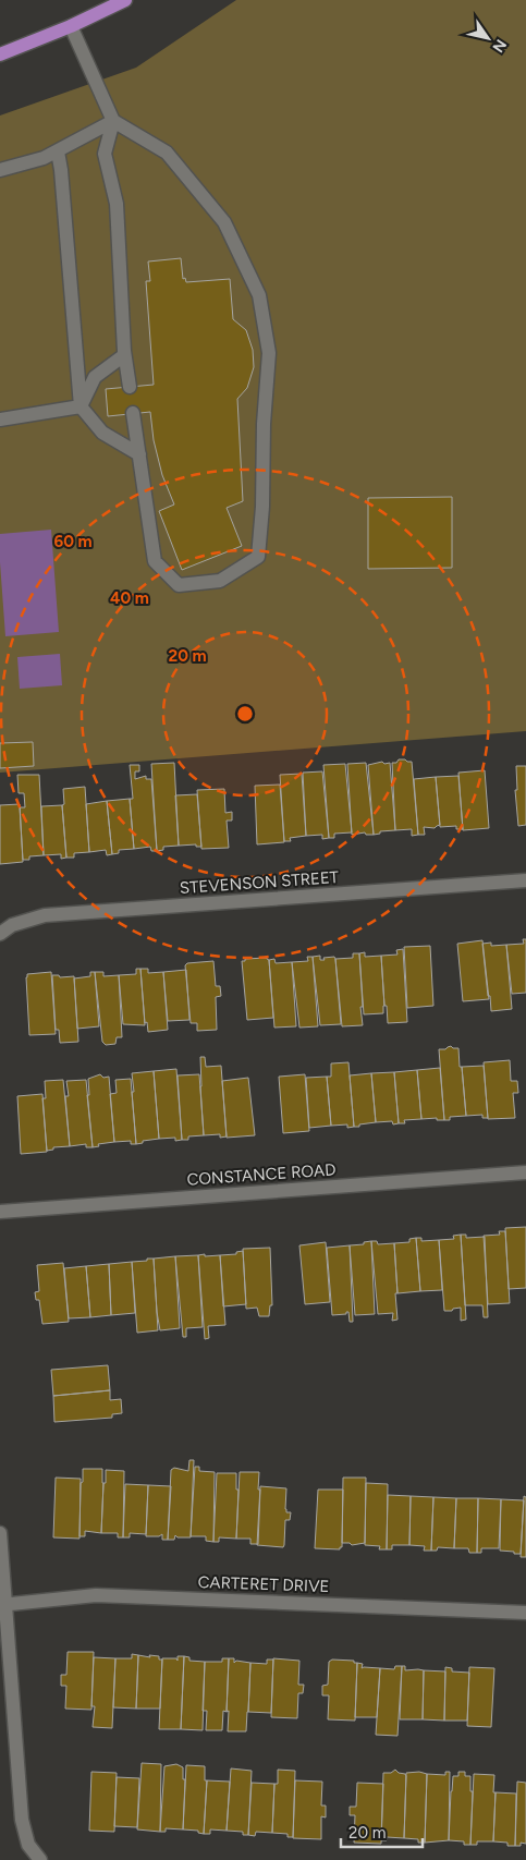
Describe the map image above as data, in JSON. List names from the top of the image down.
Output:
{
  "streets": {
    "street": ["STEVENSON STREET", "CONSTANCE ROAD", "CARTERET DRIVE"]
  },
  "scale_bar": "20 m",
  "north": "bottom right",
  "rings": ["60 m", "40 m", "20 m"]
}
